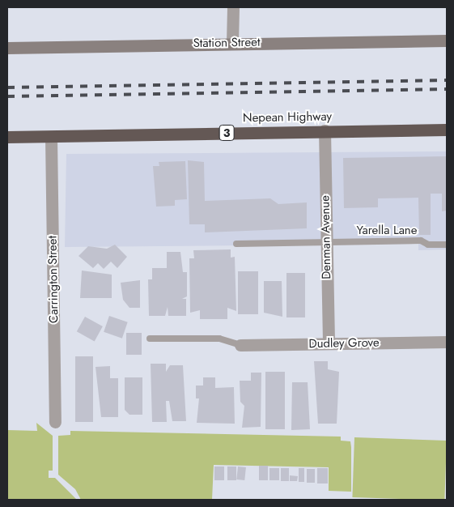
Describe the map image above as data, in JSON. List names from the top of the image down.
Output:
{
  "streets": {
    "highway": ["Nepean Highway", "3"],
    "street": [
      "Station Street",
      "Denman Avenue",
      "Carrington Street",
      "Dudley Grove"
    ],
    "lane": ["Yarella Lane"]
  },
  "crossings": [
    ["Nepean Highway", "Denman Avenue"],
    ["Nepean Highway", "Carrington Street"],
    ["Yarella Lane", "Denman Avenue"],
    ["Denman Avenue", "Dudley Grove"]
  ]
}
